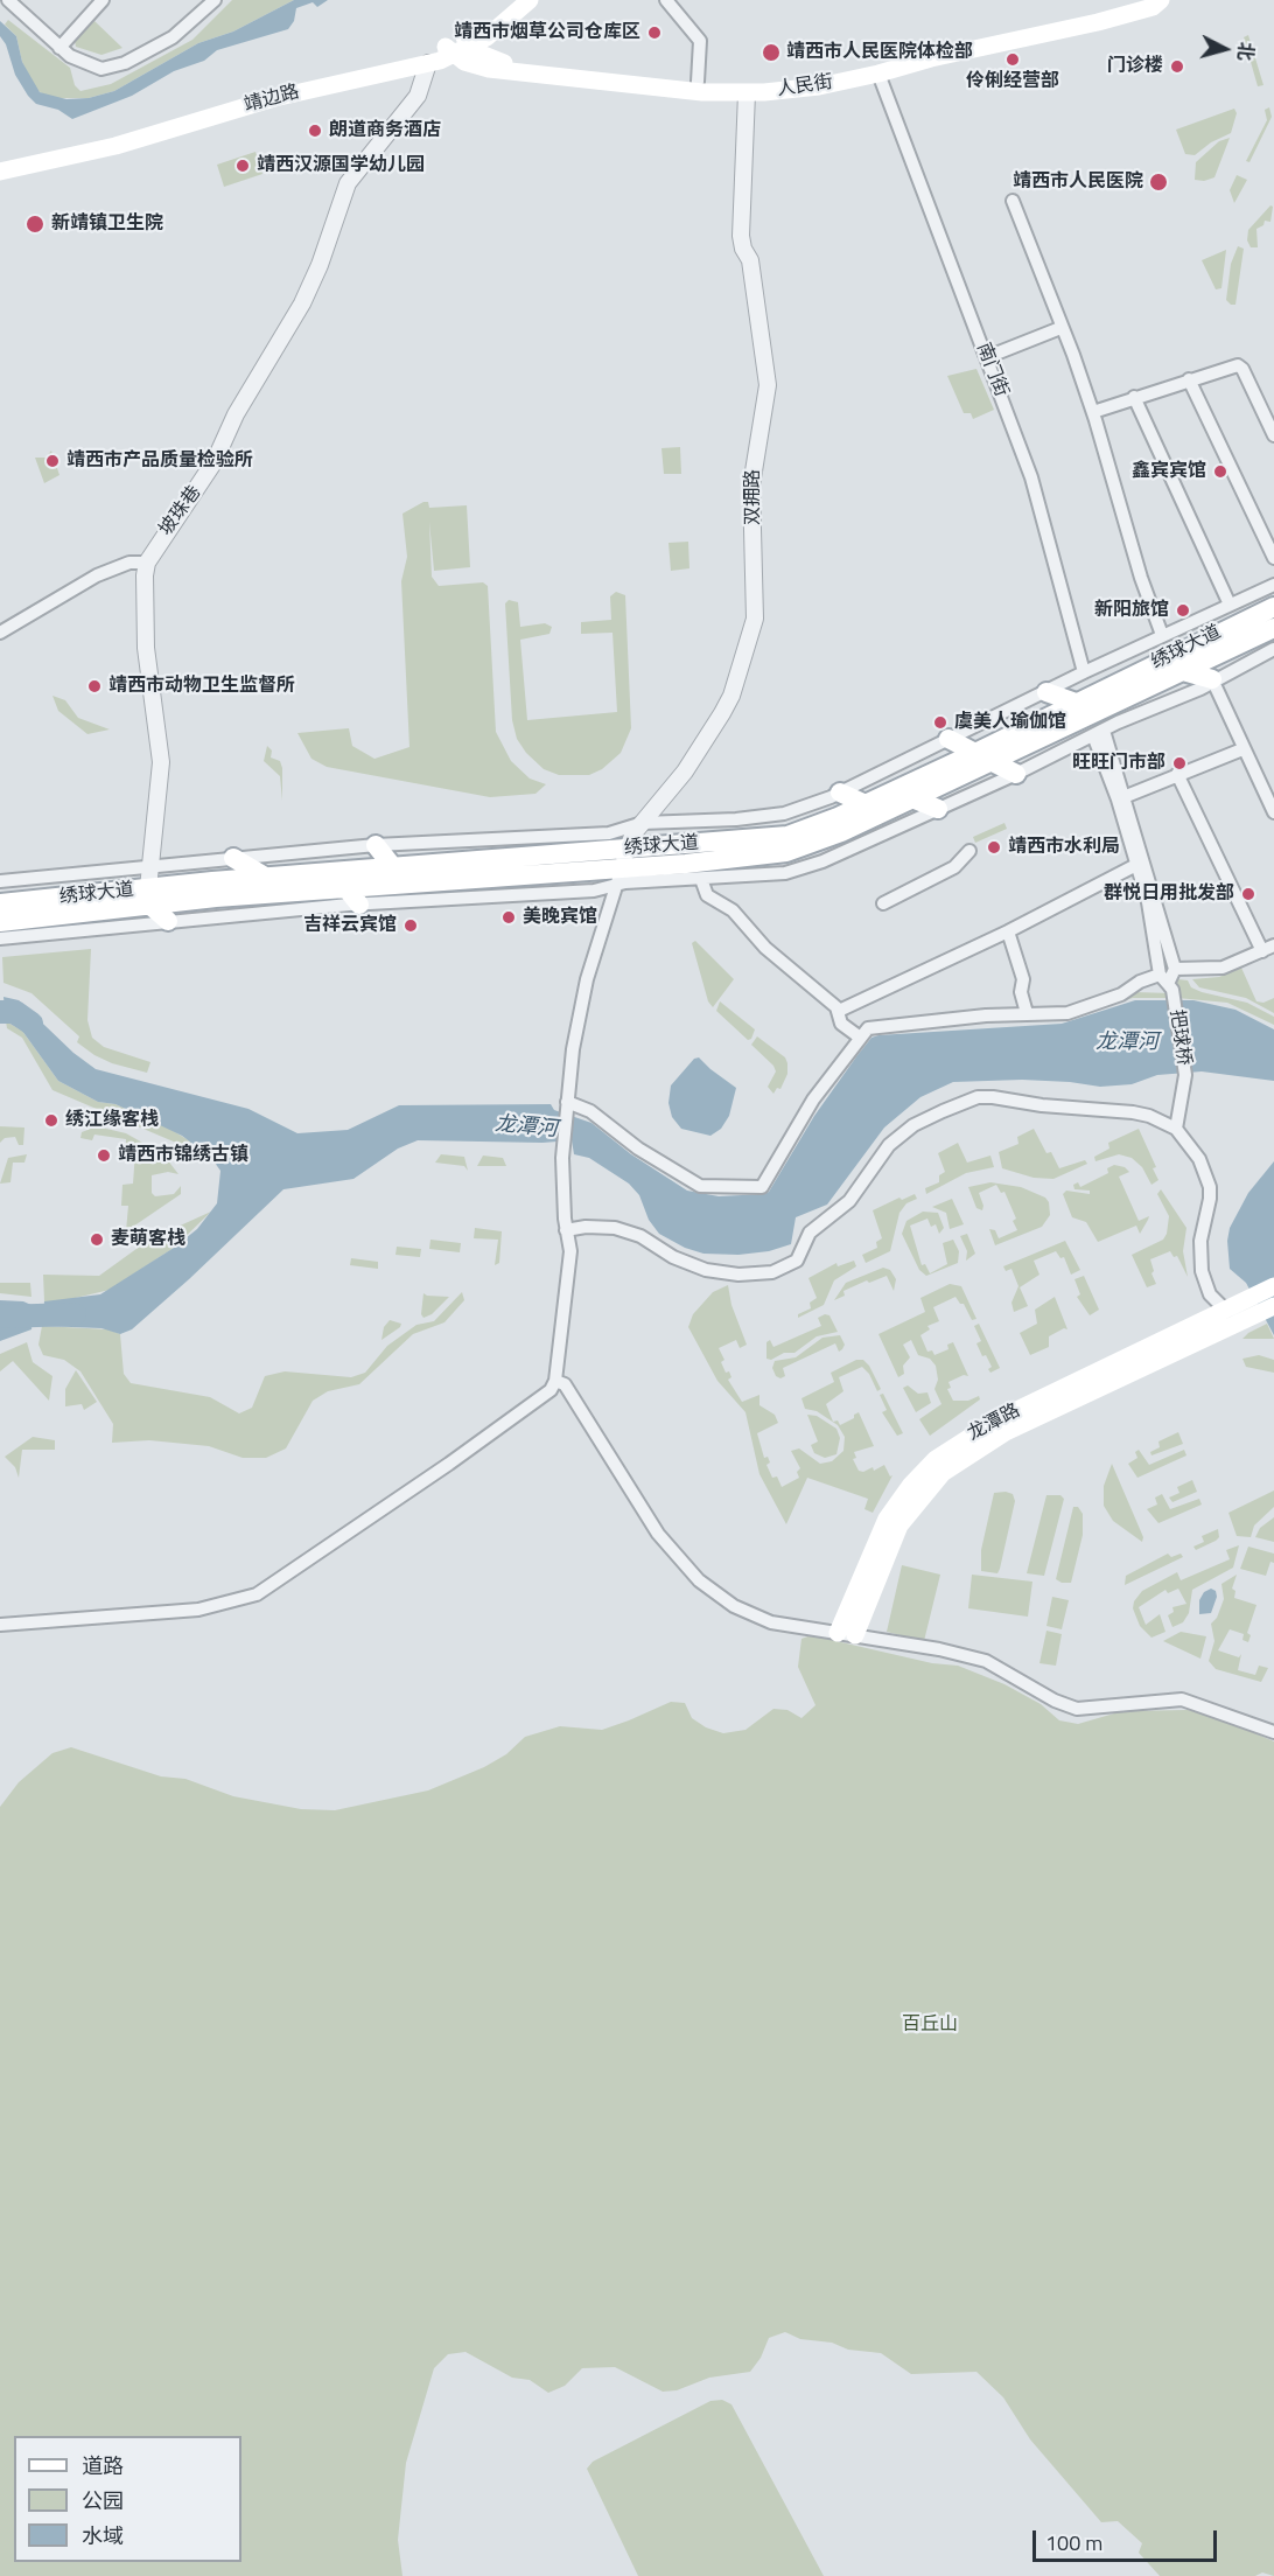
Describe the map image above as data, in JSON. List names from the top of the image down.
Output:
{
  "streets": {
    "main road": [
      "人民街",
      "靖边路",
      "绣球大道",
      "龙潭路"
    ],
    "street": [
      "南门街",
      "双拥路",
      "坡珠巷",
      "把球桥"
    ]
  },
  "crossings": [
    ["人民街", "靖边路"],
    ["人民街", "南门街"],
    ["人民街", "双拥路"],
    ["靖边路", "坡珠巷"],
    ["双拥路", "绣球大道"]
  ],
  "water": ["龙潭河"],
  "parks": ["百丘山"],
  "places": [
    "靖西市烟草公司仓库区",
    "靖西市人民医院体检部",
    "伶俐经营部",
    "门诊楼",
    "朗道商务酒店",
    "靖西汉源国学幼儿园",
    "靖西市人民医院",
    "新靖镇卫生院",
    "靖西市产品质量检验所",
    "鑫宾宾馆",
    "新阳旅馆",
    "靖西市动物卫生监督所",
    "虞美人瑜伽馆",
    "旺旺门市部",
    "靖西市水利局",
    "群悦日用批发部",
    "美晚宾馆",
    "吉祥云宾馆",
    "绣江缘客栈",
    "靖西市锦绣古镇",
    "麦萌客栈"
  ],
  "legend": ["道路", "公园", "水域"],
  "scale_bar": "100 m",
  "north": "right"
}
